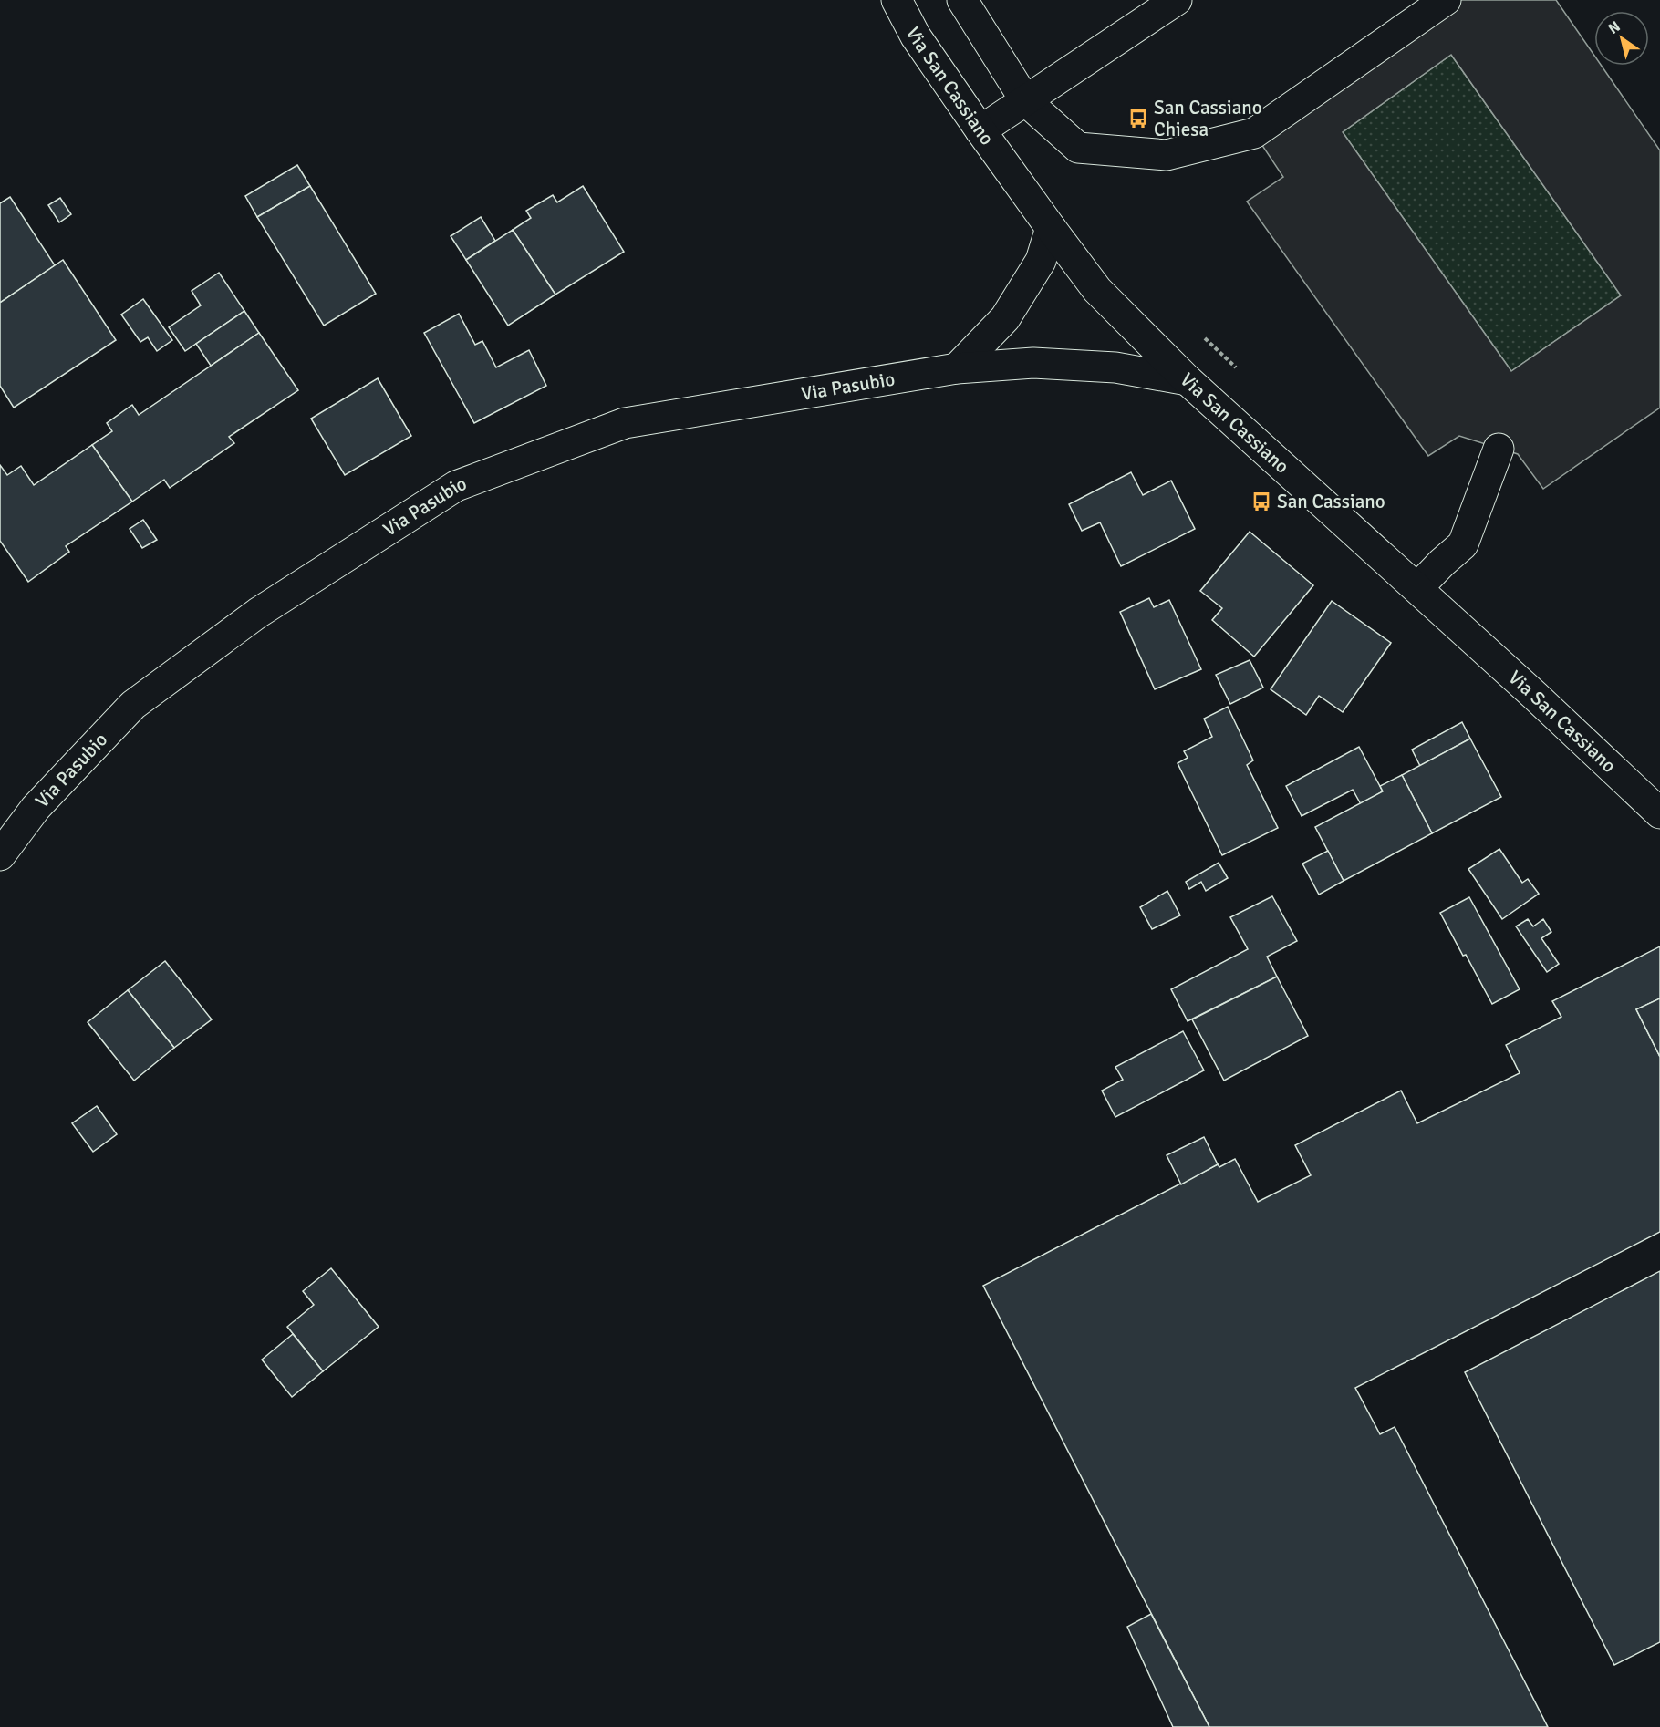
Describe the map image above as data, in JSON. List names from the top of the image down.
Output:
{
  "streets": {
    "street": ["Via San Cassiano", "Via Pasubio"]
  },
  "crossings": [
    ["Via San Cassiano", "Via Pasubio"]
  ],
  "places": {
    "bus stop": ["San Cassiano Chiesa", "San Cassiano"]
  },
  "north": "top left"
}
